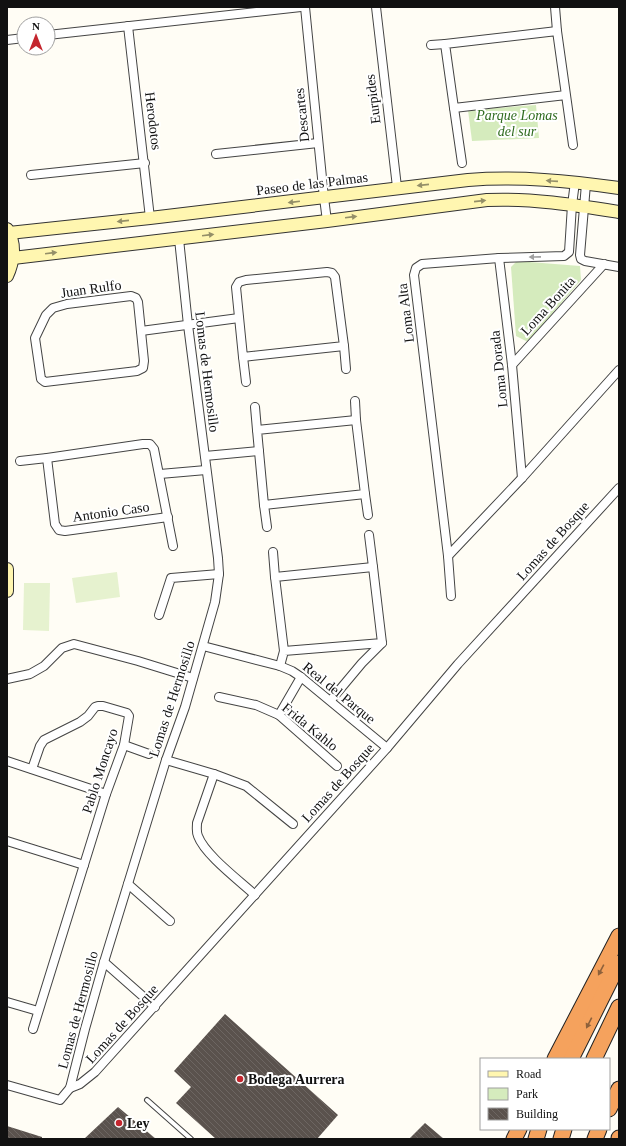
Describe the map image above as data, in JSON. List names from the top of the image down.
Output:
{
  "streets": {
    "street": [
      "Eurpides",
      "Descartes",
      "Herodotos",
      "Paseo de las Palmas",
      "Juan Rulfo",
      "Loma Bonita",
      "Loma Alta",
      "Loma Dorada",
      "Lomas de Hermosillo",
      "Antonio Caso",
      "Lomas de Bosque",
      "Real del Parque",
      "Frida Kahlo",
      "Pablo Moncayo"
    ]
  },
  "crossings": [
    ["Eurpides", "Paseo de las Palmas"],
    ["Descartes", "Paseo de las Palmas"],
    ["Herodotos", "Paseo de las Palmas"],
    ["Paseo de las Palmas", "Loma Alta"],
    ["Loma Bonita", "Loma Alta"],
    ["Loma Bonita", "Loma Dorada"],
    ["Loma Alta", "Loma Dorada"],
    ["Lomas de Hermosillo", "Lomas de Bosque"],
    ["Lomas de Hermosillo", "Real del Parque"],
    ["Lomas de Bosque", "Real del Parque"]
  ],
  "parks": ["Parque Lomas del sur"],
  "places": ["Bodega Aurrera", "Ley"],
  "legend": ["Road", "Park", "Building"],
  "north": "top"
}
